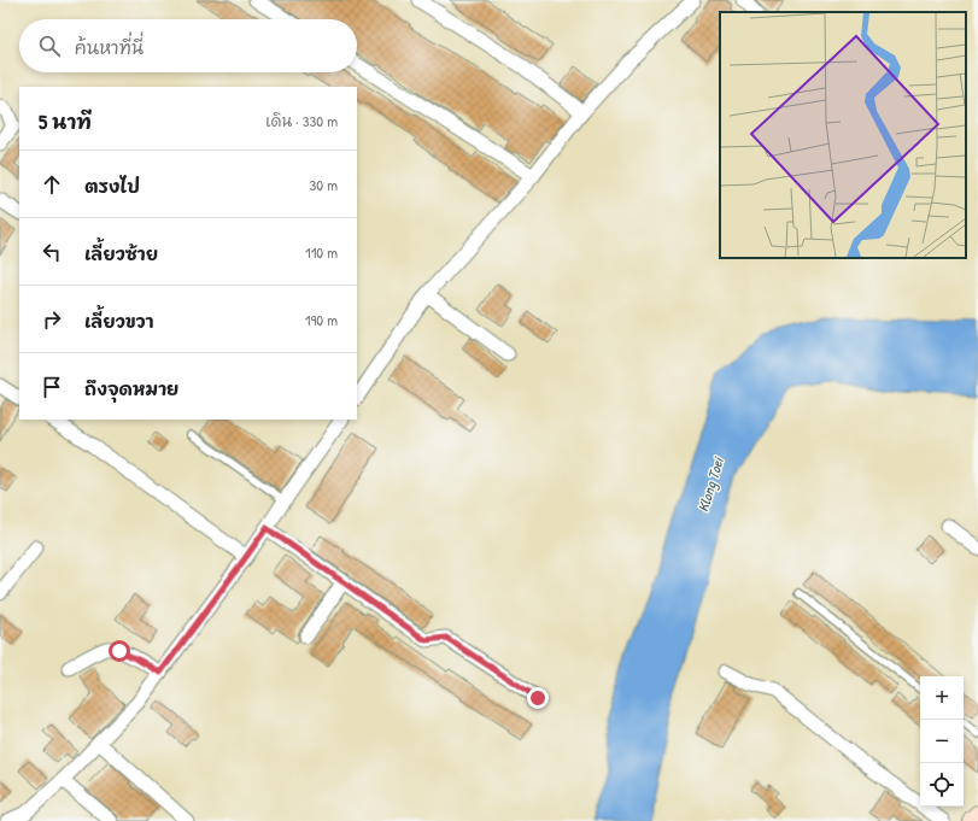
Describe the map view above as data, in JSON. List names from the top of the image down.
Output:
{
  "water": ["Klong Toei"],
  "page": {
    "search": "ค้นหาที่นี่",
    "heading": ["5 นาที", "เดิน · 330 m"],
    "list": [
      ["ตรงไป", "30 m"],
      ["เลี้ยวซ้าย", "110 m"],
      ["เลี้ยวขวา", "190 m"],
      "ถึงจุดหมาย"
    ],
    "map_buttons": ["+", "−"]
  }
}
